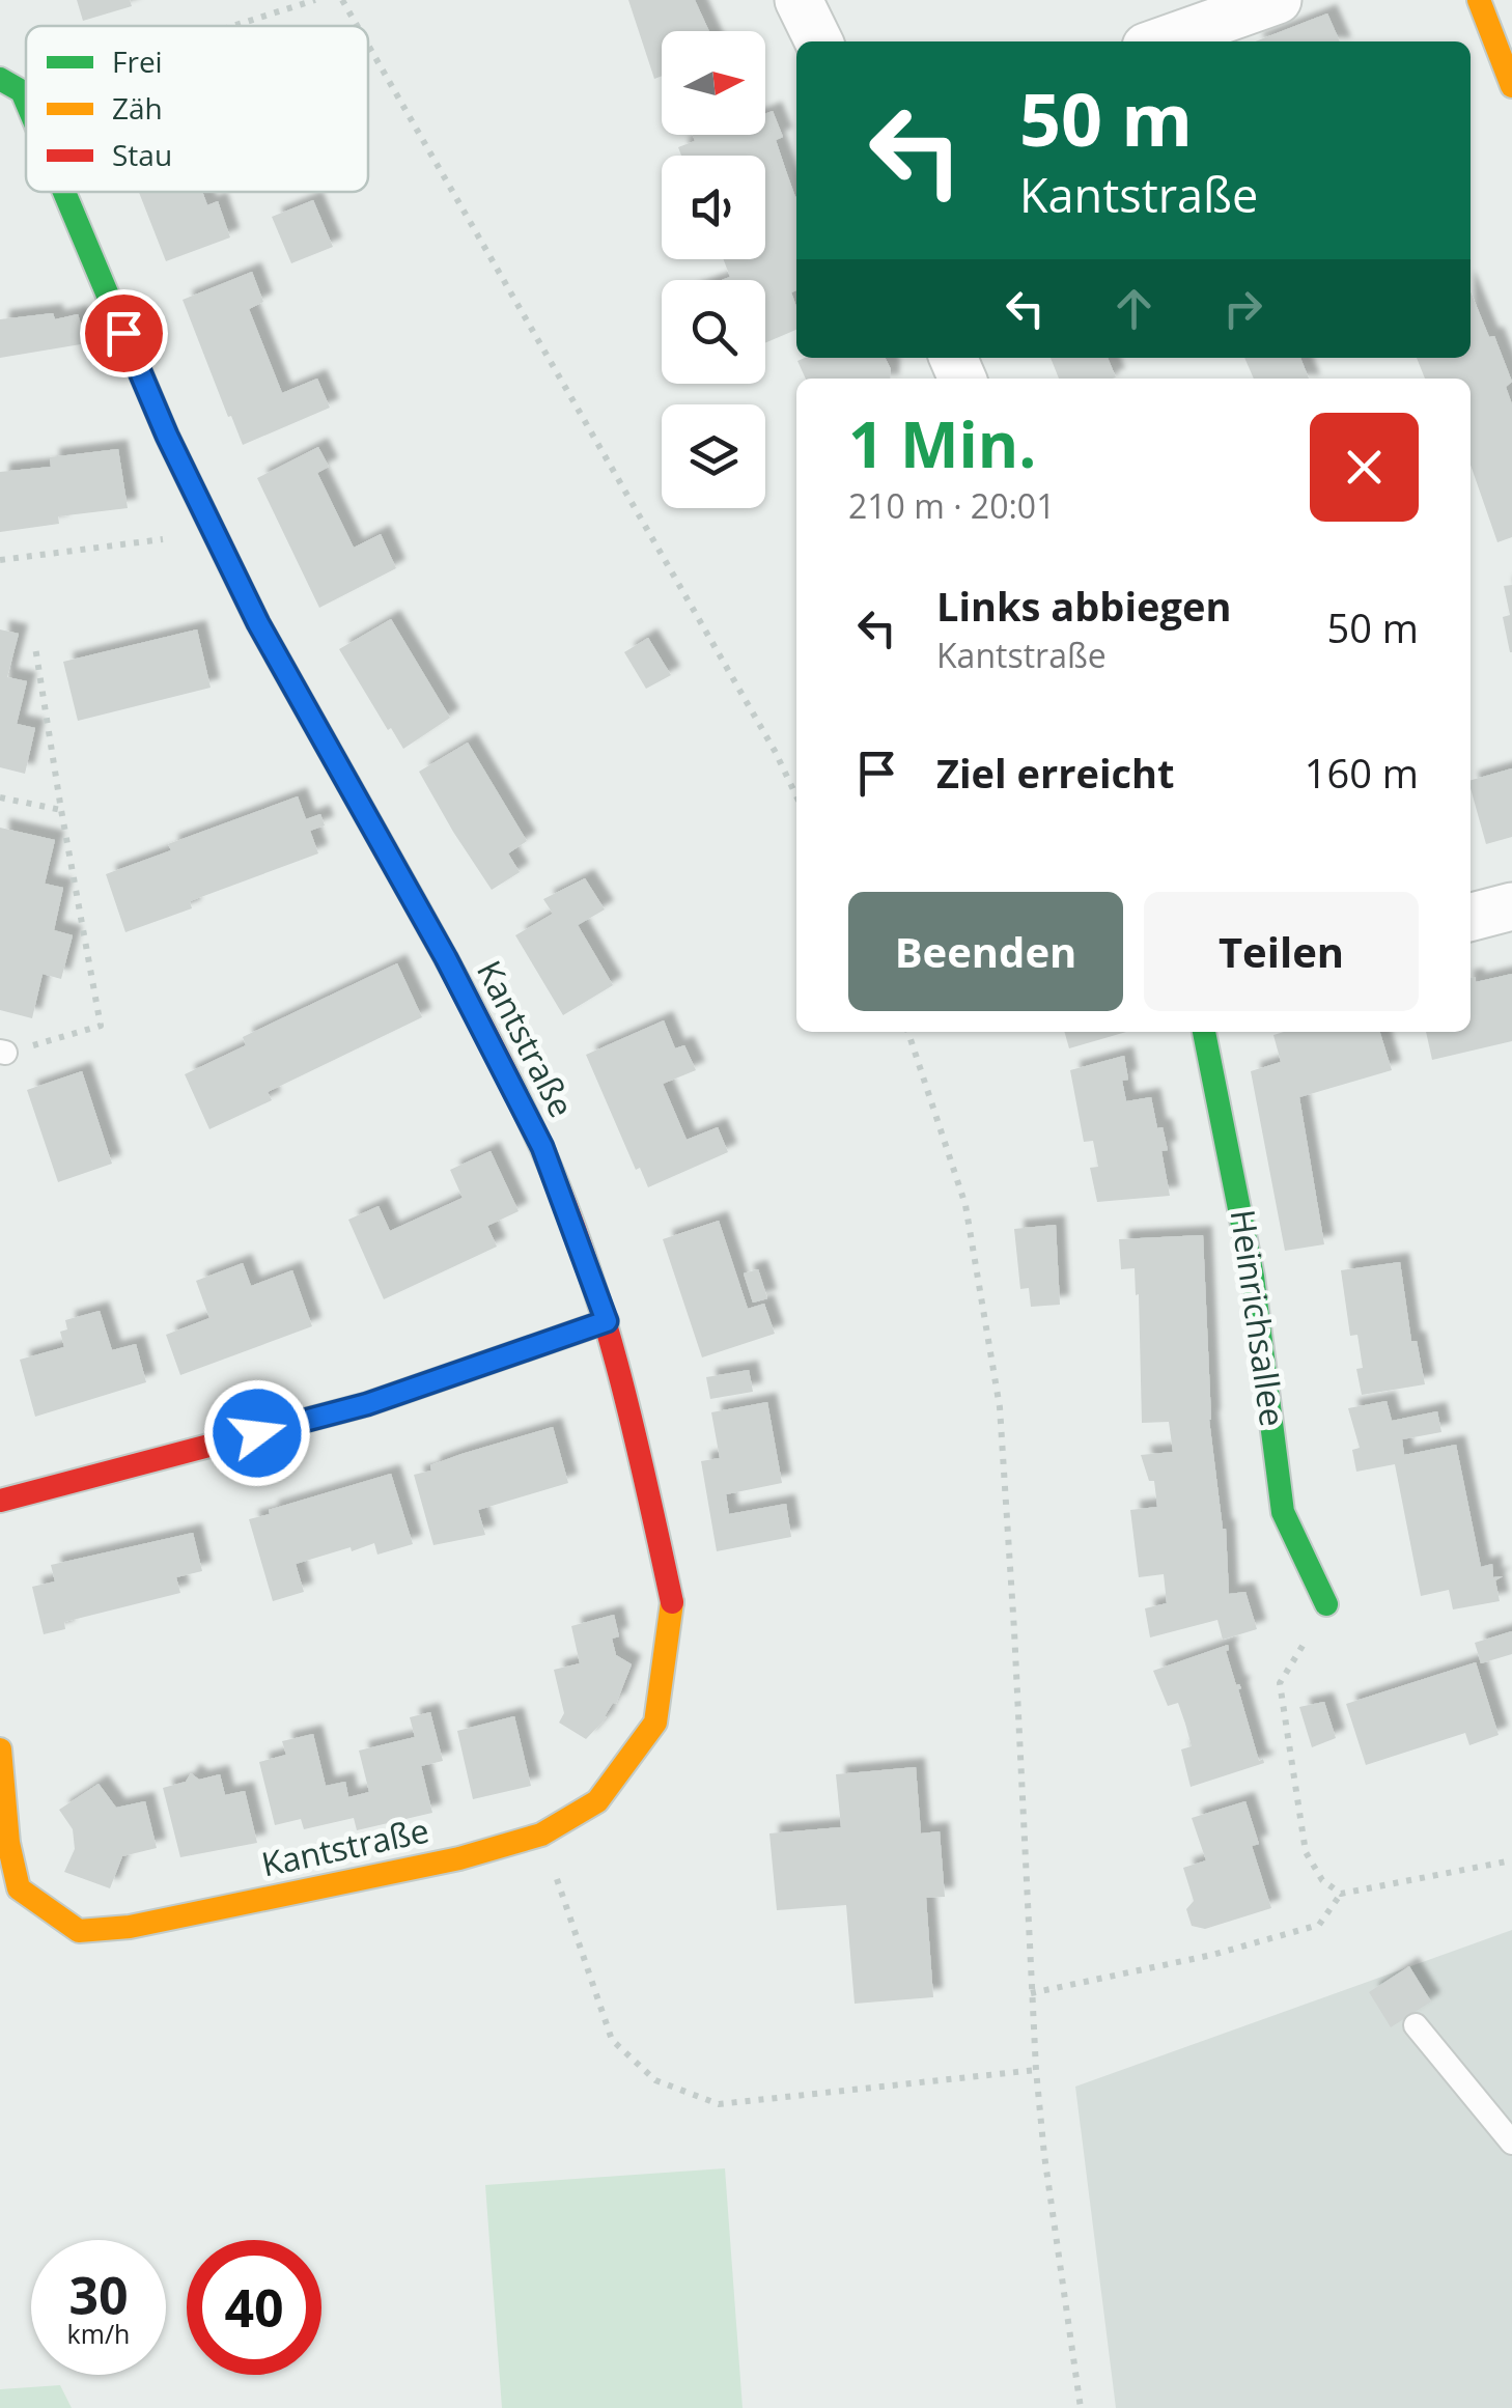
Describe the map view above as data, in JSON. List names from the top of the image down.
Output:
{
  "streets": {
    "street": ["Kantstraße", "Heinrichsallee"]
  },
  "legend": ["Frei", "Zäh", "Stau"],
  "north": "right",
  "page": {
    "turn": ["50 m", "Kantstraße"],
    "heading": ["1 Min.", "210 m · 20:01"],
    "list": [
      {
        "name": "Links abbiegen",
        "note": "Kantstraße",
        "value": "50 m"
      },
      {
        "name": "Ziel erreicht",
        "value": "160 m"
      }
    ],
    "buttons": ["Beenden", "Teilen"],
    "speed": "30 km/h",
    "limit": "40"
  }
}
